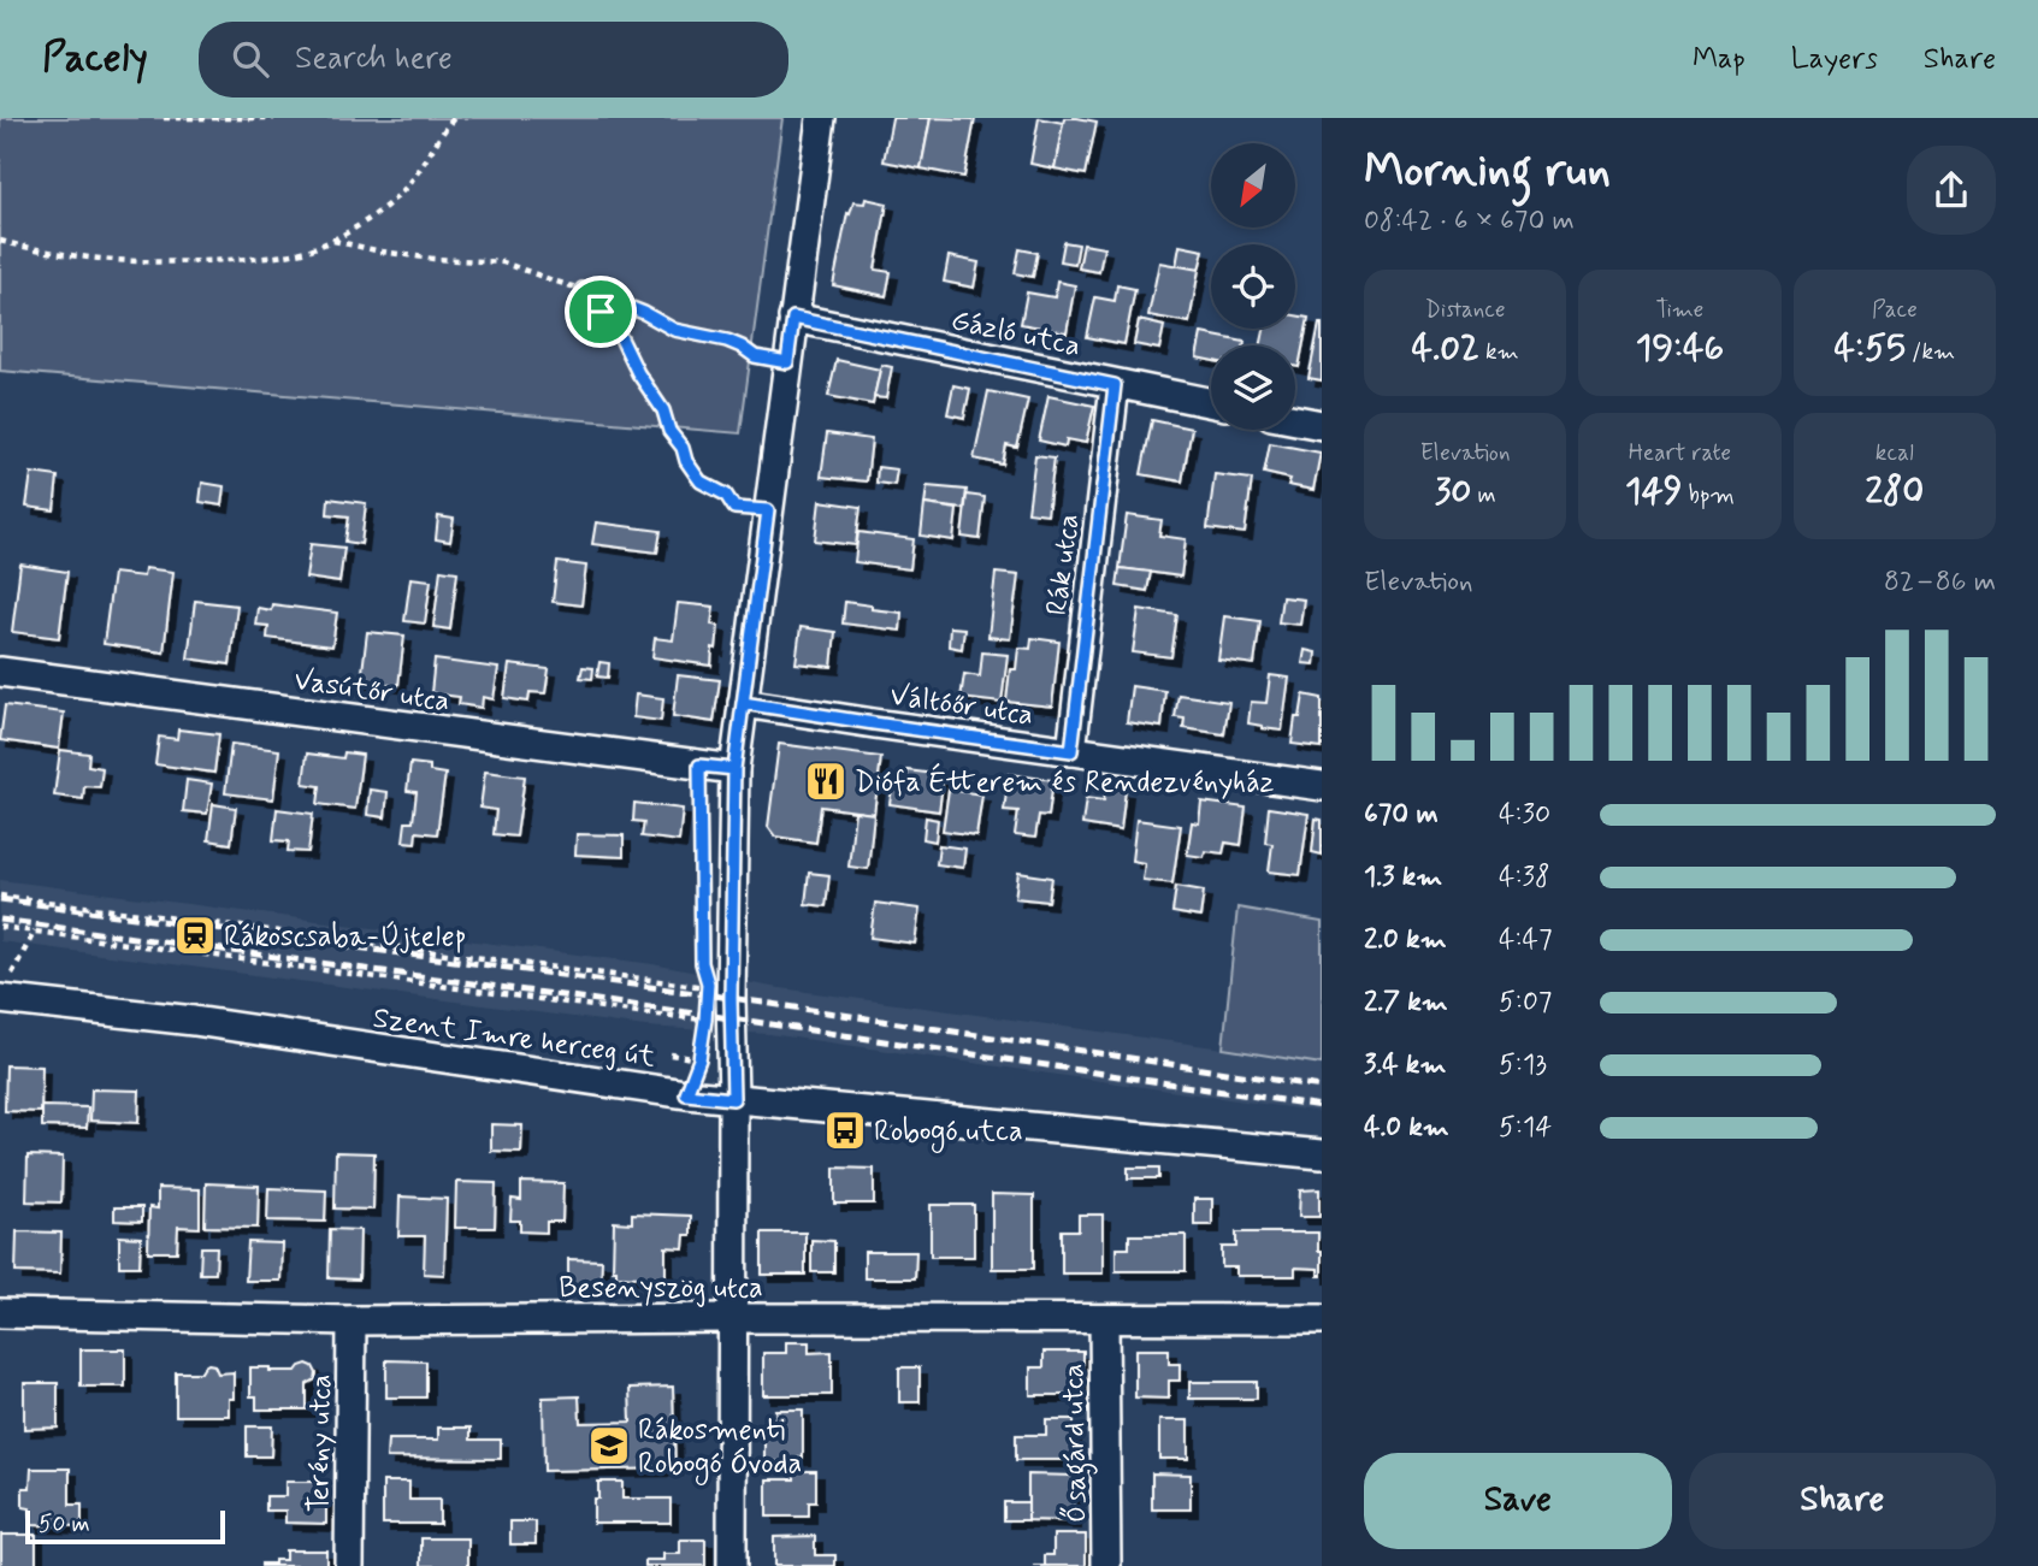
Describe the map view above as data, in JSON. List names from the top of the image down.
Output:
{
  "streets": {
    "street": [
      "Gázló utca",
      "Rák utca",
      "Vasútőr utca",
      "Váltóőr utca",
      "Szent Imre herceg út",
      "Besenyszög utca",
      "Terény utca",
      "Ősagárd utca"
    ]
  },
  "crossings": [
    ["Gázló utca", "Rák utca"],
    ["Rák utca", "Váltóőr utca"],
    ["Besenyszög utca", "Terény utca"],
    ["Besenyszög utca", "Ősagárd utca"]
  ],
  "places": {
    "restaurant": ["Diófa Étterem és Rendezvényház"],
    "station": ["Rákoscsaba-Újtelep"],
    "bus stop": ["Robogó utca"],
    "school or university": ["Rákosmenti Robogó Óvoda"]
  },
  "scale_bar": "50 m",
  "north": "bottom left",
  "page": {
    "header": "Pacely",
    "search": "Search here",
    "nav": ["Map", "Layers", "Share"],
    "heading": ["Morning run", "08:42 · 6 × 670 m"],
    "stats": [
      ["Distance", "4.02 km"],
      ["Time", "19:46"],
      ["Pace", "4:55 /km"],
      ["Elevation", "30 m"],
      ["Heart rate", "149 bpm"],
      ["kcal", "280"]
    ],
    "chart": ["Elevation", "82–86 m"],
    "list": [
      {
        "name": "670 m",
        "note": "4:30"
      },
      {
        "name": "1.3 km",
        "note": "4:38"
      },
      {
        "name": "2.0 km",
        "note": "4:47"
      },
      {
        "name": "2.7 km",
        "note": "5:07"
      },
      {
        "name": "3.4 km",
        "note": "5:13"
      },
      {
        "name": "4.0 km",
        "note": "5:14"
      }
    ],
    "buttons": ["Save", "Share"],
    "scale": "50 m"
  }
}
